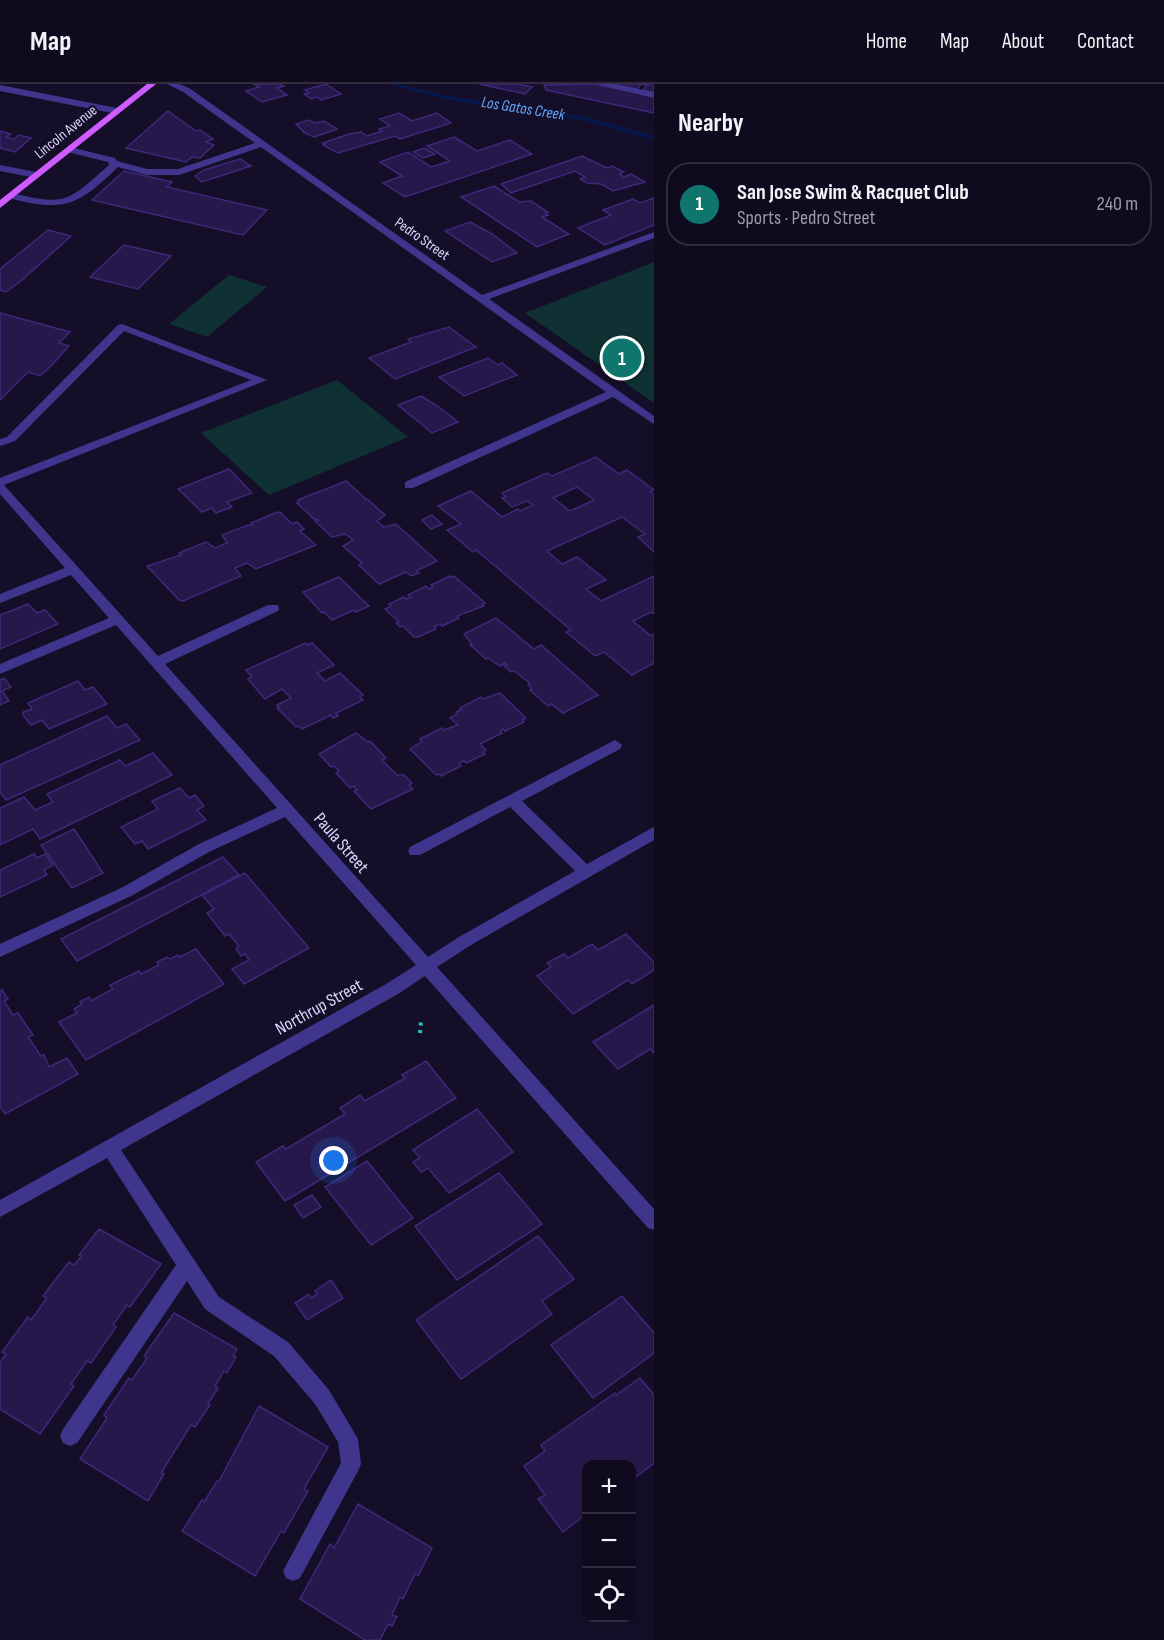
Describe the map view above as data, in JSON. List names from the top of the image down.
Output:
{
  "streets": {
    "main road": ["Lincoln Avenue"],
    "street": ["Pedro Street", "Paula Street", "Northrup Street"]
  },
  "crossings": [
    ["Paula Street", "Northrup Street"]
  ],
  "water": ["Los Gatos Creek"],
  "page": {
    "header": "Map",
    "nav": [
      "Home",
      "Map",
      "About",
      "Contact"
    ],
    "heading": "Nearby",
    "list": [
      {
        "mark": "1",
        "name": "San Jose Swim & Racquet Club",
        "note": "Sports · Pedro Street",
        "value": "240 m"
      }
    ],
    "pins": "1",
    "map_buttons": ["+", "−"]
  }
}
